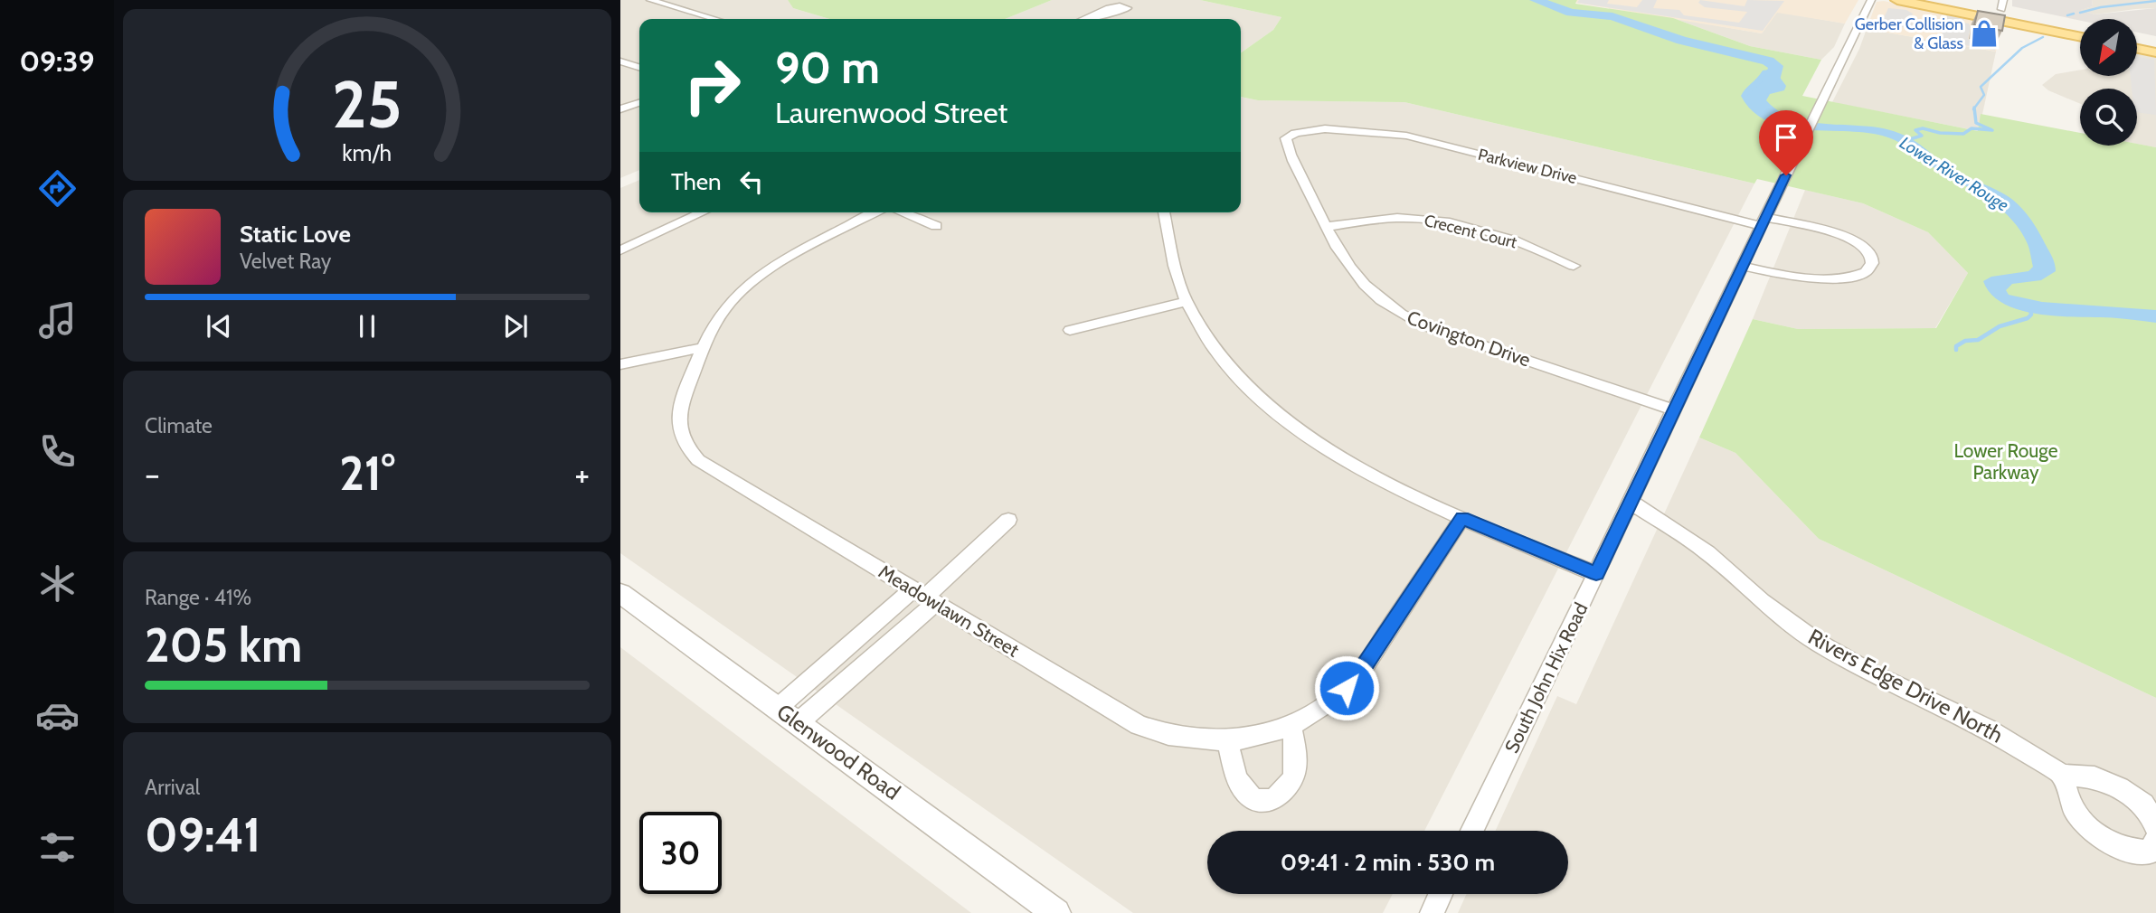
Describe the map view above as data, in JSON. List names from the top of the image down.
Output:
{
  "streets": {
    "street": [
      "Parkview Drive",
      "Crecent Court",
      "Covington Drive",
      "Meadowlawn Street",
      "South John Hix Road",
      "Rivers Edge Drive North",
      "Glenwood Road"
    ]
  },
  "crossings": [
    ["Parkview Drive", "Covington Drive"],
    ["Parkview Drive", "South John Hix Road"],
    ["Crecent Court", "Covington Drive"],
    ["Covington Drive", "South John Hix Road"],
    ["South John Hix Road", "Rivers Edge Drive North"]
  ],
  "water": ["Lower River Rouge"],
  "parks": ["Lower Rouge Parkway"],
  "places": {
    "shop": ["Gerber Collision & Glass"]
  },
  "north": "bottom left",
  "page": {
    "tabs": "09:39",
    "turn": ["90 m", "Laurenwood Street"],
    "then": "Then",
    "song": ["Static Love", "Velvet Ray"],
    "tile": [
      "Climate",
      ["Range · 41%", "205 km"],
      ["Arrival", "09:41"]
    ],
    "heat": ["−", "21°", "+"],
    "limit": "30",
    "trip": "09:41 · 2 min · 530 m",
    "gauge": ["25", "km/h"]
  }
}
